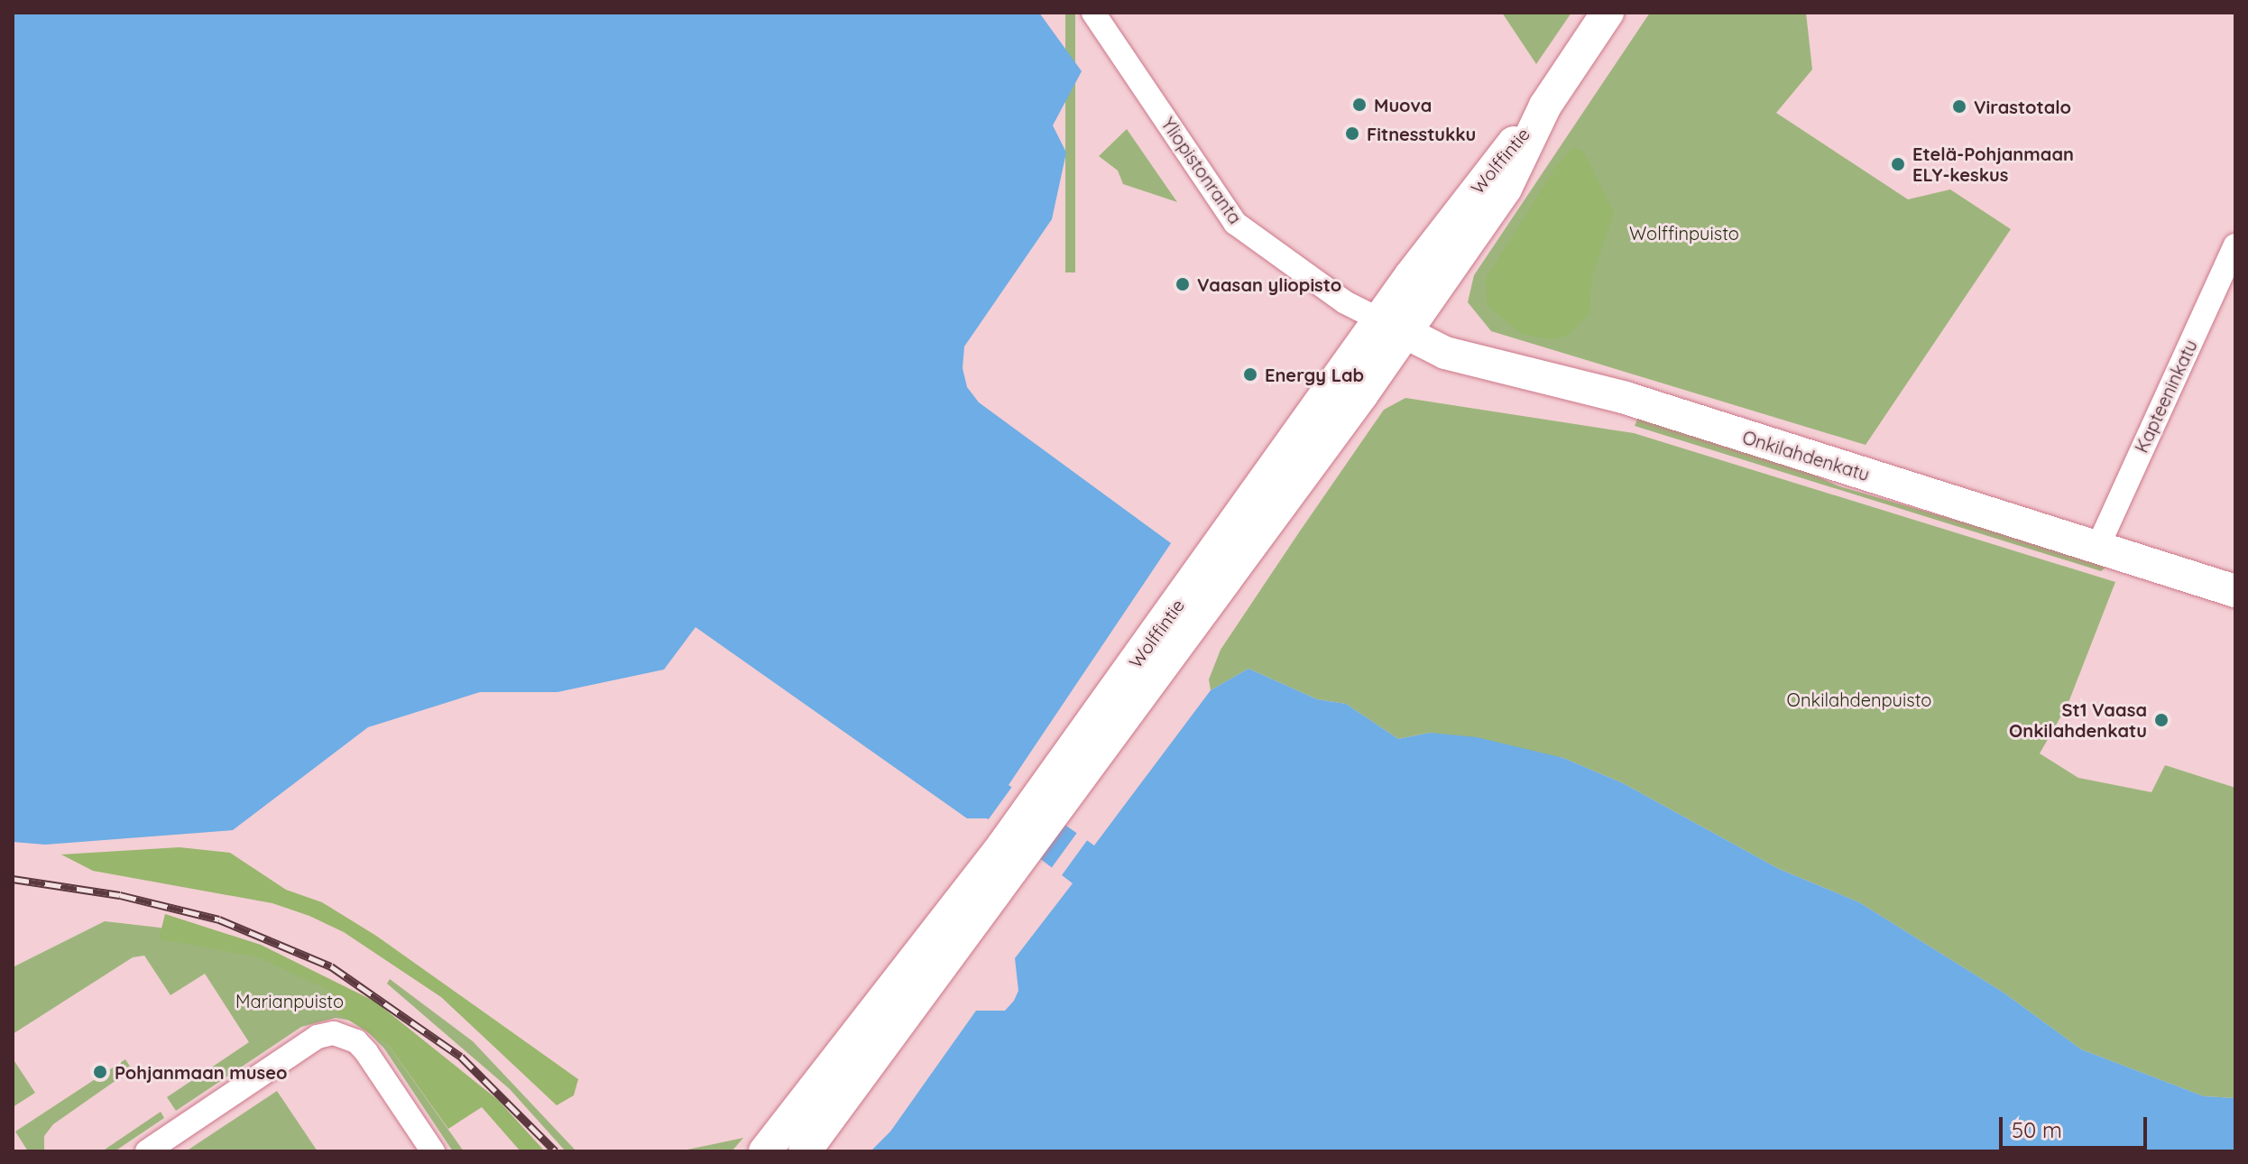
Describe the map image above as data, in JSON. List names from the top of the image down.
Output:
{
  "streets": {
    "main road": ["Wolffintie", "Onkilahdenkatu"],
    "street": ["Yliopistonranta", "Kapteeninkatu"]
  },
  "crossings": [
    ["Wolffintie", "Yliopistonranta"],
    ["Wolffintie", "Onkilahdenkatu"],
    ["Yliopistonranta", "Onkilahdenkatu"],
    ["Kapteeninkatu", "Onkilahdenkatu"]
  ],
  "parks": ["Wolffinpuisto", "Onkilahdenpuisto", "Marianpuisto"],
  "places": [
    "Muova",
    "Virastotalo",
    "Fitnesstukku",
    "Etelä-Pohjanmaan ELY-keskus",
    "Vaasan yliopisto",
    "Energy Lab",
    "St1 Vaasa Onkilahdenkatu",
    "Pohjanmaan museo"
  ],
  "scale_bar": "50 m"
}
